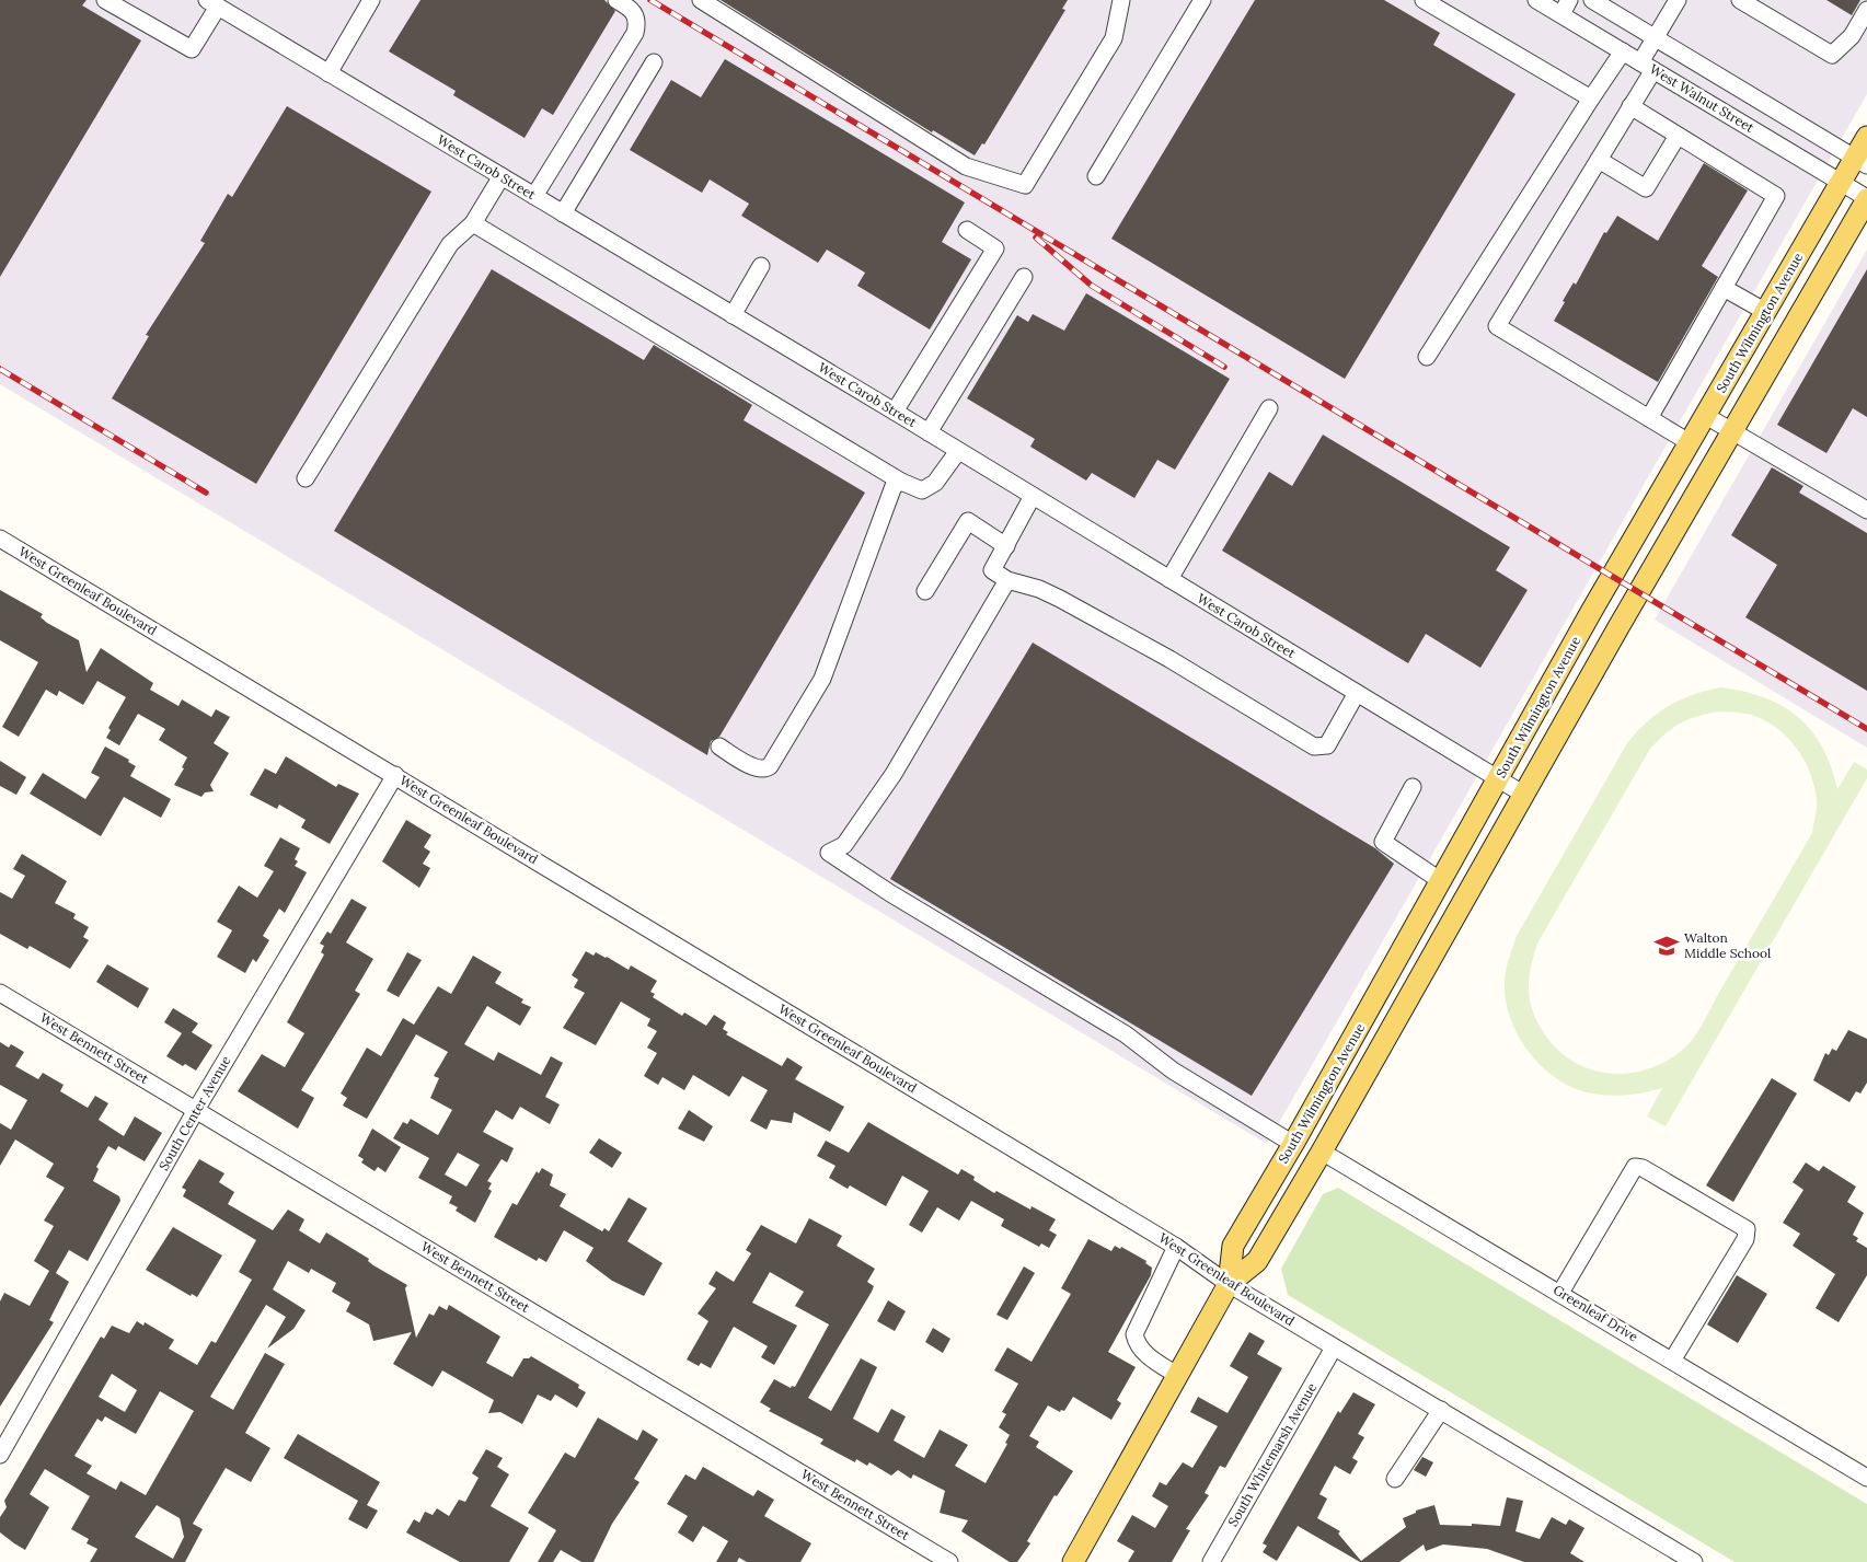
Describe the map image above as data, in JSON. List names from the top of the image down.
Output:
{
  "streets": {
    "main road": ["South Wilmington Avenue"],
    "street": [
      "West Walnut Street",
      "West Carob Street",
      "West Greenleaf Boulevard",
      "West Bennett Street",
      "South Center Avenue",
      "Greenleaf Drive",
      "South Whitemarsh Avenue"
    ]
  },
  "crossings": [
    ["West Walnut Street", "South Wilmington Avenue"],
    ["West Carob Street", "South Wilmington Avenue"],
    ["South Wilmington Avenue", "West Greenleaf Boulevard"],
    ["South Wilmington Avenue", "Greenleaf Drive"],
    ["West Greenleaf Boulevard", "South Center Avenue"],
    ["West Greenleaf Boulevard", "South Whitemarsh Avenue"],
    ["West Bennett Street", "South Center Avenue"]
  ],
  "places": {
    "school or university": ["Walton Middle School"]
  }
}
